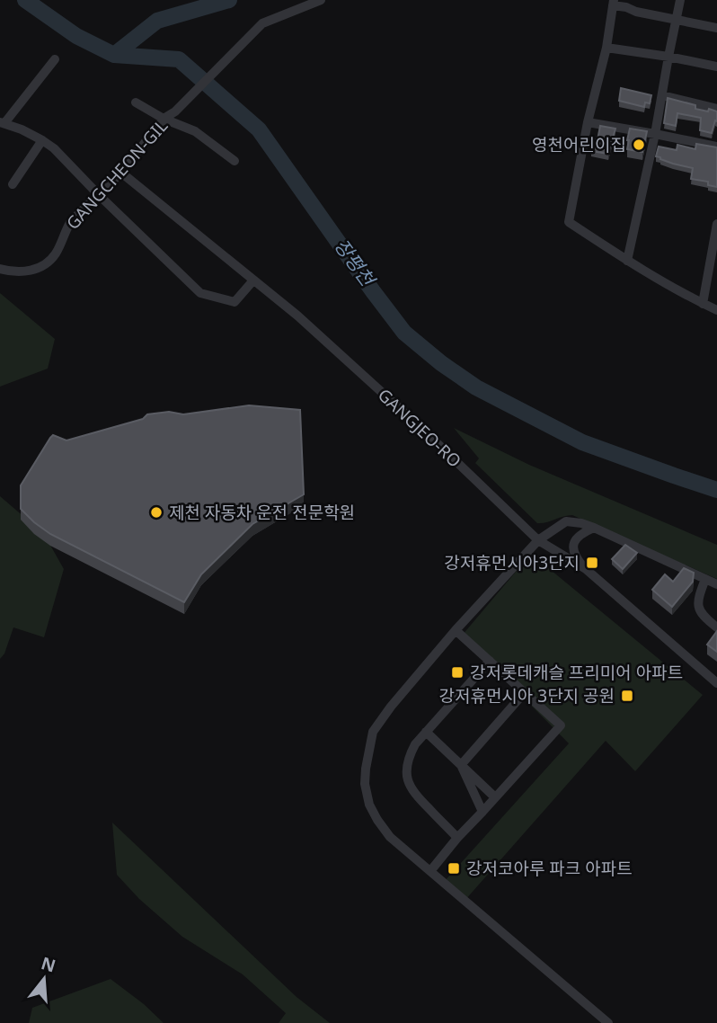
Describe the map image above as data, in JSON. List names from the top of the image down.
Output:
{
  "streets": {
    "street": ["GANGCHEON-GIL", "GANGJEO-RO"]
  },
  "crossings": [
    ["GANGCHEON-GIL", "GANGJEO-RO"]
  ],
  "water": ["장평천"],
  "places": {
    "other": ["영천어린이집", "제천 자동차 운전 전문학원"],
    "transit": [
      "강저휴먼시아3단지",
      "강저롯데캐슬 프리미어 아파트",
      "강저휴먼시아 3단지 공원",
      "강저코아루 파크 아파트"
    ]
  },
  "north": "top"
}
